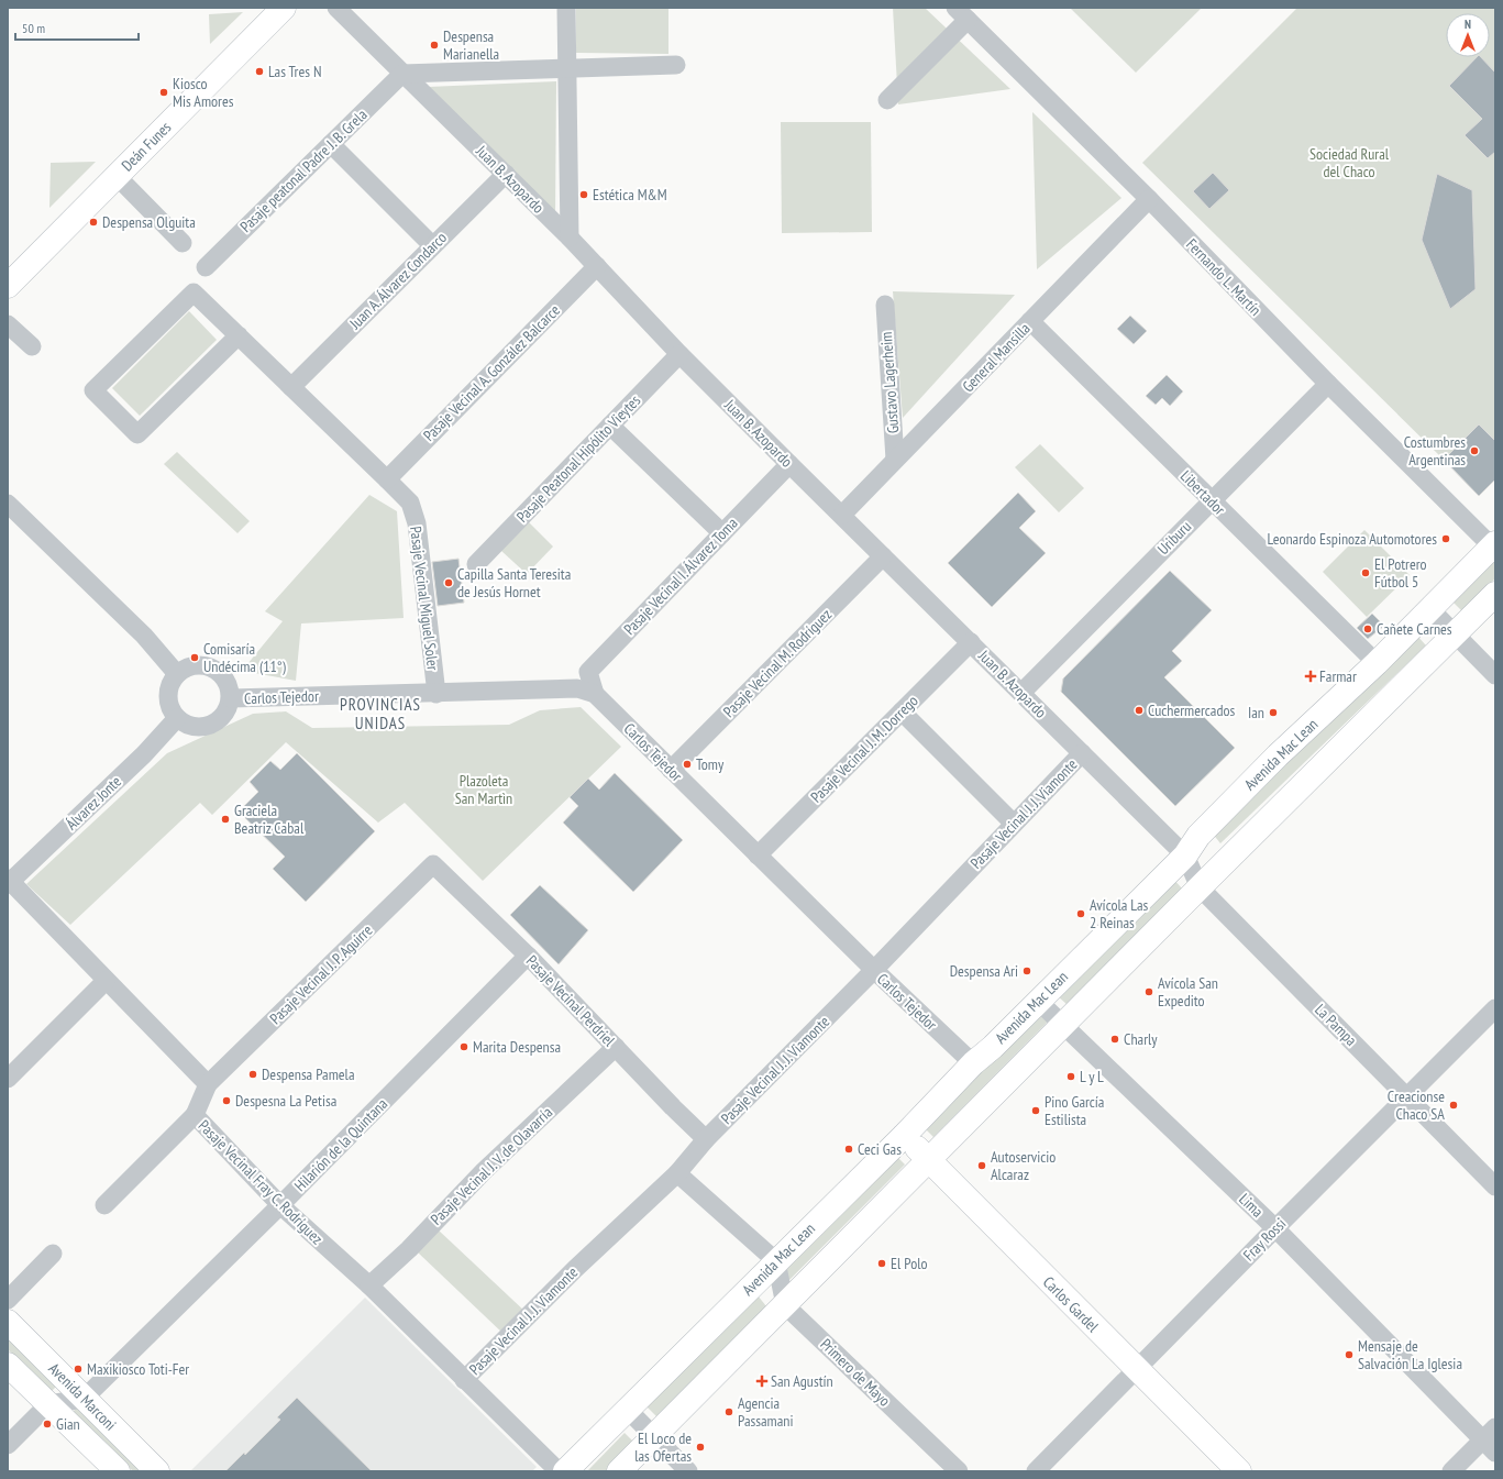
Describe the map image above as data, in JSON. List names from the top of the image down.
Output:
{
  "streets": {
    "main road": [
      "Deán Funes",
      "Avenida Mac Lean",
      "Carlos Gardel",
      "Avenida Marconi"
    ],
    "street": [
      "Pasaje peatonal Padre J. B. Grela",
      "Juan B. Azopardo",
      "Fernando L. Martín",
      "Juan A. Álvarez Condarco",
      "General Mansilla",
      "Pasaje Vecinal A. González Balcarce",
      "Gustavo Lagerheim",
      "Pasaje Peatonal Hipólito Vieytes",
      "Libertador",
      "Uriburu",
      "Pasaje Vecinal I. Álvarez Toma",
      "Pasaje Vecinal Miguel Soler",
      "Pasaje Vecinal M. Rodríguez",
      "Carlos Tejedor",
      "Pasaje Vecinal J. M. Dorrego",
      "Álvarez Jonte",
      "Pasaje Vecinal J. J. Viamonte",
      "Pasaje Vecinal J. P. Aguirre",
      "Pasaje Vecinal Perdriel",
      "La Pampa",
      "Hilarión de la Quintana",
      "Pasaje Vecinal J. V. de Olavarría",
      "Pasaje Vecinal Fray C. Rodríguez",
      "Lima",
      "Fray Rossi",
      "Primero de Mayo"
    ]
  },
  "crossings": [
    ["Pasaje peatonal Padre J. B. Grela", "Juan B. Azopardo"],
    ["Juan B. Azopardo", "Juan A. Álvarez Condarco"],
    ["Juan B. Azopardo", "General Mansilla"],
    ["Juan B. Azopardo", "Pasaje Vecinal A. González Balcarce"],
    ["Juan B. Azopardo", "Pasaje Peatonal Hipólito Vieytes"],
    ["Juan B. Azopardo", "Uriburu"],
    ["Juan B. Azopardo", "Pasaje Vecinal I. Álvarez Toma"],
    ["Juan B. Azopardo", "Pasaje Vecinal M. Rodríguez"],
    ["Juan B. Azopardo", "Pasaje Vecinal J. M. Dorrego"],
    ["Juan B. Azopardo", "Avenida Mac Lean"],
    ["Juan B. Azopardo", "Pasaje Vecinal J. J. Viamonte"],
    ["Juan B. Azopardo", "La Pampa"],
    ["Fernando L. Martín", "General Mansilla"],
    ["Fernando L. Martín", "Uriburu"],
    ["Fernando L. Martín", "Avenida Mac Lean"],
    ["General Mansilla", "Gustavo Lagerheim"],
    ["General Mansilla", "Libertador"],
    ["Pasaje Vecinal A. González Balcarce", "Pasaje Vecinal Miguel Soler"],
    ["Libertador", "Uriburu"],
    ["Libertador", "Avenida Mac Lean"],
    ["Pasaje Vecinal I. Álvarez Toma", "Carlos Tejedor"],
    ["Pasaje Vecinal Miguel Soler", "Carlos Tejedor"],
    ["Pasaje Vecinal M. Rodríguez", "Carlos Tejedor"],
    ["Carlos Tejedor", "Pasaje Vecinal J. M. Dorrego"],
    ["Carlos Tejedor", "Avenida Mac Lean"],
    ["Carlos Tejedor", "Álvarez Jonte"],
    ["Carlos Tejedor", "Pasaje Vecinal J. J. Viamonte"],
    ["Avenida Mac Lean", "La Pampa"],
    ["Avenida Mac Lean", "Lima"],
    ["Avenida Mac Lean", "Carlos Gardel"],
    ["Pasaje Vecinal J. J. Viamonte", "Pasaje Vecinal Perdriel"],
    ["Pasaje Vecinal J. J. Viamonte", "Pasaje Vecinal Fray C. Rodríguez"],
    ["Pasaje Vecinal J. P. Aguirre", "Pasaje Vecinal Perdriel"],
    ["Pasaje Vecinal J. P. Aguirre", "Pasaje Vecinal Fray C. Rodríguez"],
    ["Pasaje Vecinal Perdriel", "Hilarión de la Quintana"],
    ["Pasaje Vecinal Perdriel", "Pasaje Vecinal J. V. de Olavarría"],
    ["La Pampa", "Fray Rossi"],
    ["Hilarión de la Quintana", "Pasaje Vecinal Fray C. Rodríguez"],
    ["Hilarión de la Quintana", "Avenida Marconi"],
    ["Pasaje Vecinal J. V. de Olavarría", "Pasaje Vecinal Fray C. Rodríguez"],
    ["Lima", "Fray Rossi"],
    ["Fray Rossi", "Carlos Gardel"]
  ],
  "districts": ["PROVINCIAS UNIDAS"],
  "parks": ["Sociedad Rural del Chaco", "Plazoleta San Martìn"],
  "places": {
    "other": [
      "Despensa Marianella",
      "Las Tres N",
      "Kiosco Mis Amores",
      "Estética M&M",
      "Despensa Olguita",
      "Costumbres Argentinas",
      "Leonardo Espinoza Automotores",
      "El Potrero Fútbol 5",
      "Capilla Santa Teresita de Jesús Hornet",
      "Cañete Carnes",
      "Comisaría Undécima (11°)",
      "Cuchermercados",
      "Ian",
      "Tomy",
      "Graciela Beatriz Cabal",
      "Avícola Las 2 Reinas",
      "Despensa Ari",
      "Avícola San Expedito",
      "Charly",
      "Marita Despensa",
      "Despensa Pamela",
      "L y L",
      "Despesna La Petisa",
      "Creacionse Chaco SA",
      "Pino García Estilista",
      "Ceci Gas",
      "Autoservicio Alcaraz",
      "El Polo",
      "Mensaje de Salvación La Iglesia",
      "Maxikiosco Toti-Fer",
      "Agencia Passamani",
      "Gian",
      "El Loco de las Ofertas"
    ],
    "health": ["Farmar", "San Agustín"]
  },
  "scale_bar": "50 m",
  "north": "top"
}
